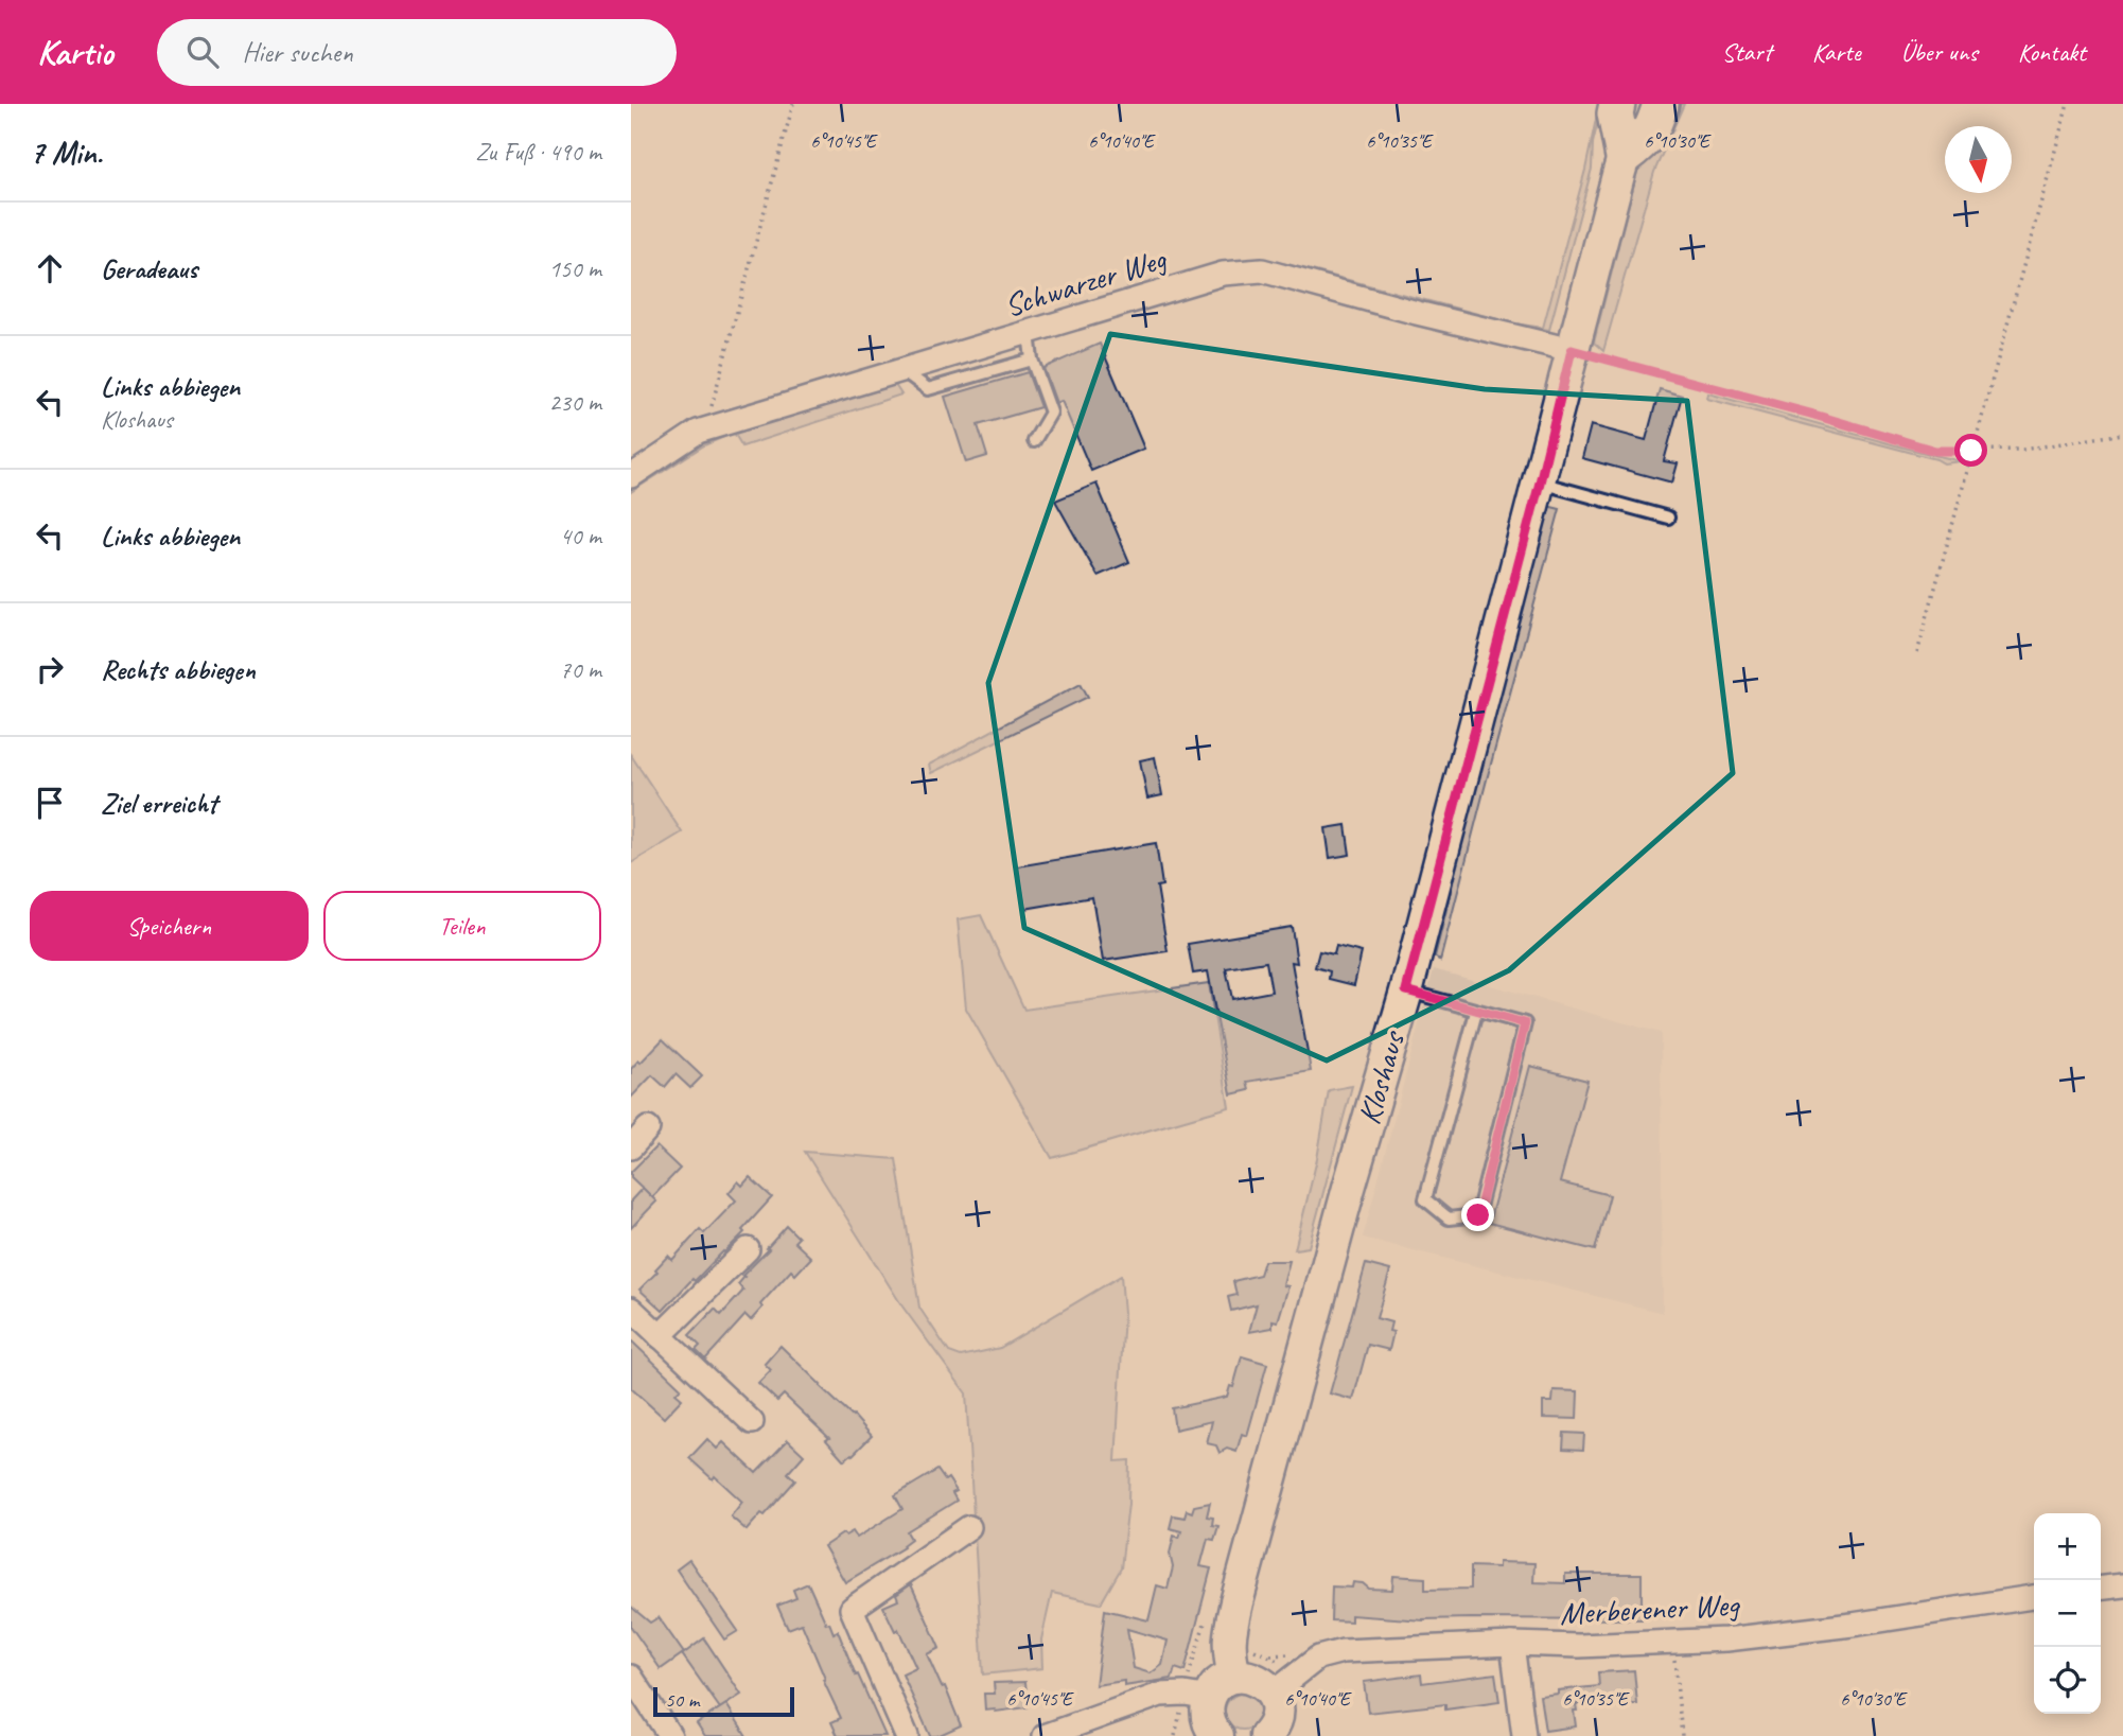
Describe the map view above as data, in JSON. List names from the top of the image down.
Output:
{
  "streets": {
    "main road": ["Kloshaus"],
    "street": ["Schwarzer Weg", "Merberener Weg"]
  },
  "crossings": [
    ["Schwarzer Weg", "Kloshaus"]
  ],
  "scale_bar": "50 m",
  "north": "bottom",
  "page": {
    "header": "Kartio",
    "search": "Hier suchen",
    "nav": [
      "Start",
      "Karte",
      "Über uns",
      "Kontakt"
    ],
    "heading": ["7 Min.", "Zu Fuß · 490 m"],
    "list": [
      ["Geradeaus", "150 m"],
      ["Links abbiegen", "Kloshaus", "230 m"],
      ["Links abbiegen", "40 m"],
      ["Rechts abbiegen", "70 m"],
      "Ziel erreicht"
    ],
    "buttons": ["Speichern", "Teilen"],
    "map_buttons": ["+", "−"],
    "scale": "50 m"
  },
  "coordinates": [
    "6°10'45\"E",
    "6°10'40\"E",
    "6°10'35\"E",
    "6°10'30\"E"
  ]
}
